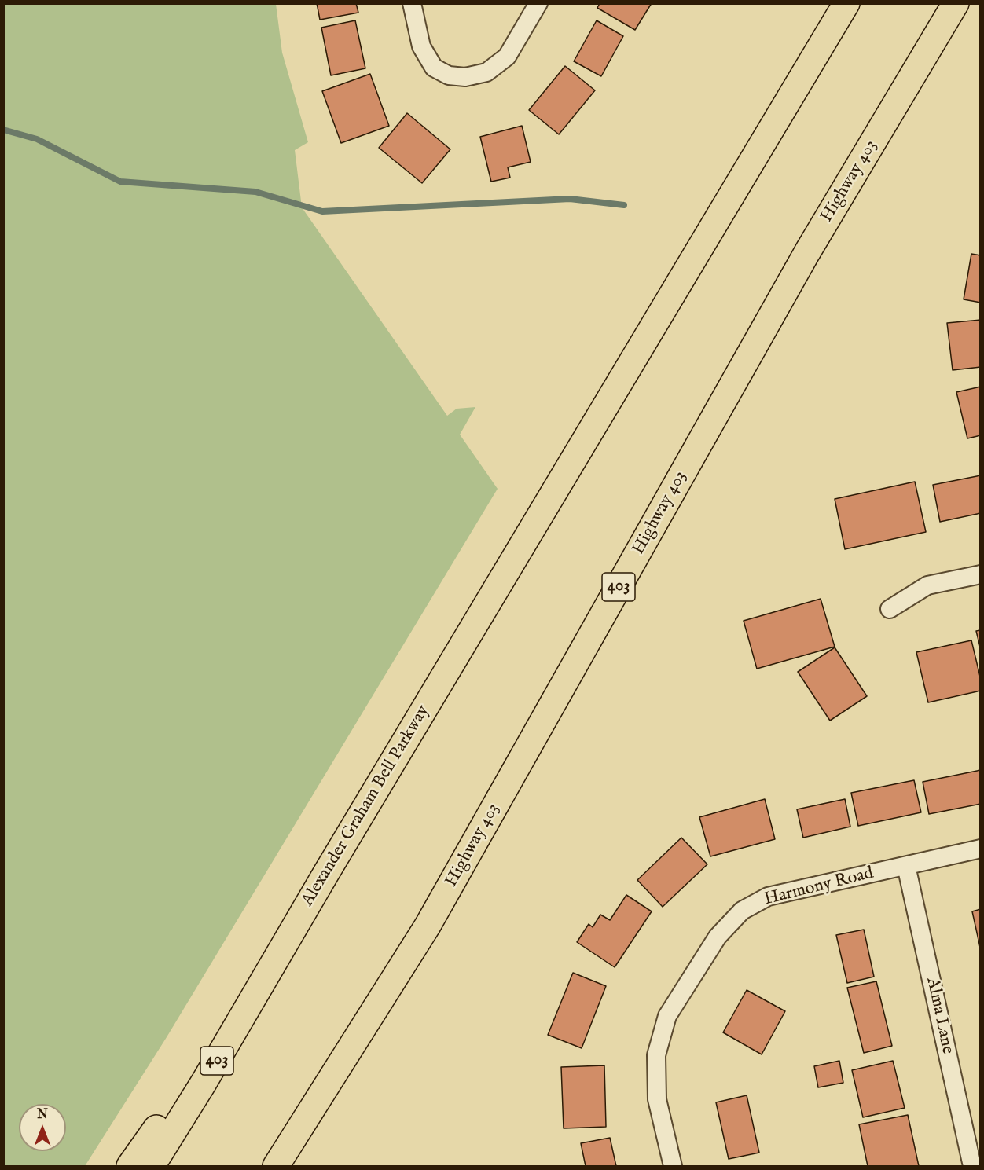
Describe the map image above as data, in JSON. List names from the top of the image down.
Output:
{
  "streets": {
    "highway": ["Highway 403", "403", "Alexander Graham Bell Parkway"],
    "street": ["Harmony Road", "Alma Lane"]
  },
  "crossings": [
    ["403", "Alexander Graham Bell Parkway"],
    ["Harmony Road", "Alma Lane"]
  ],
  "north": "top"
}
